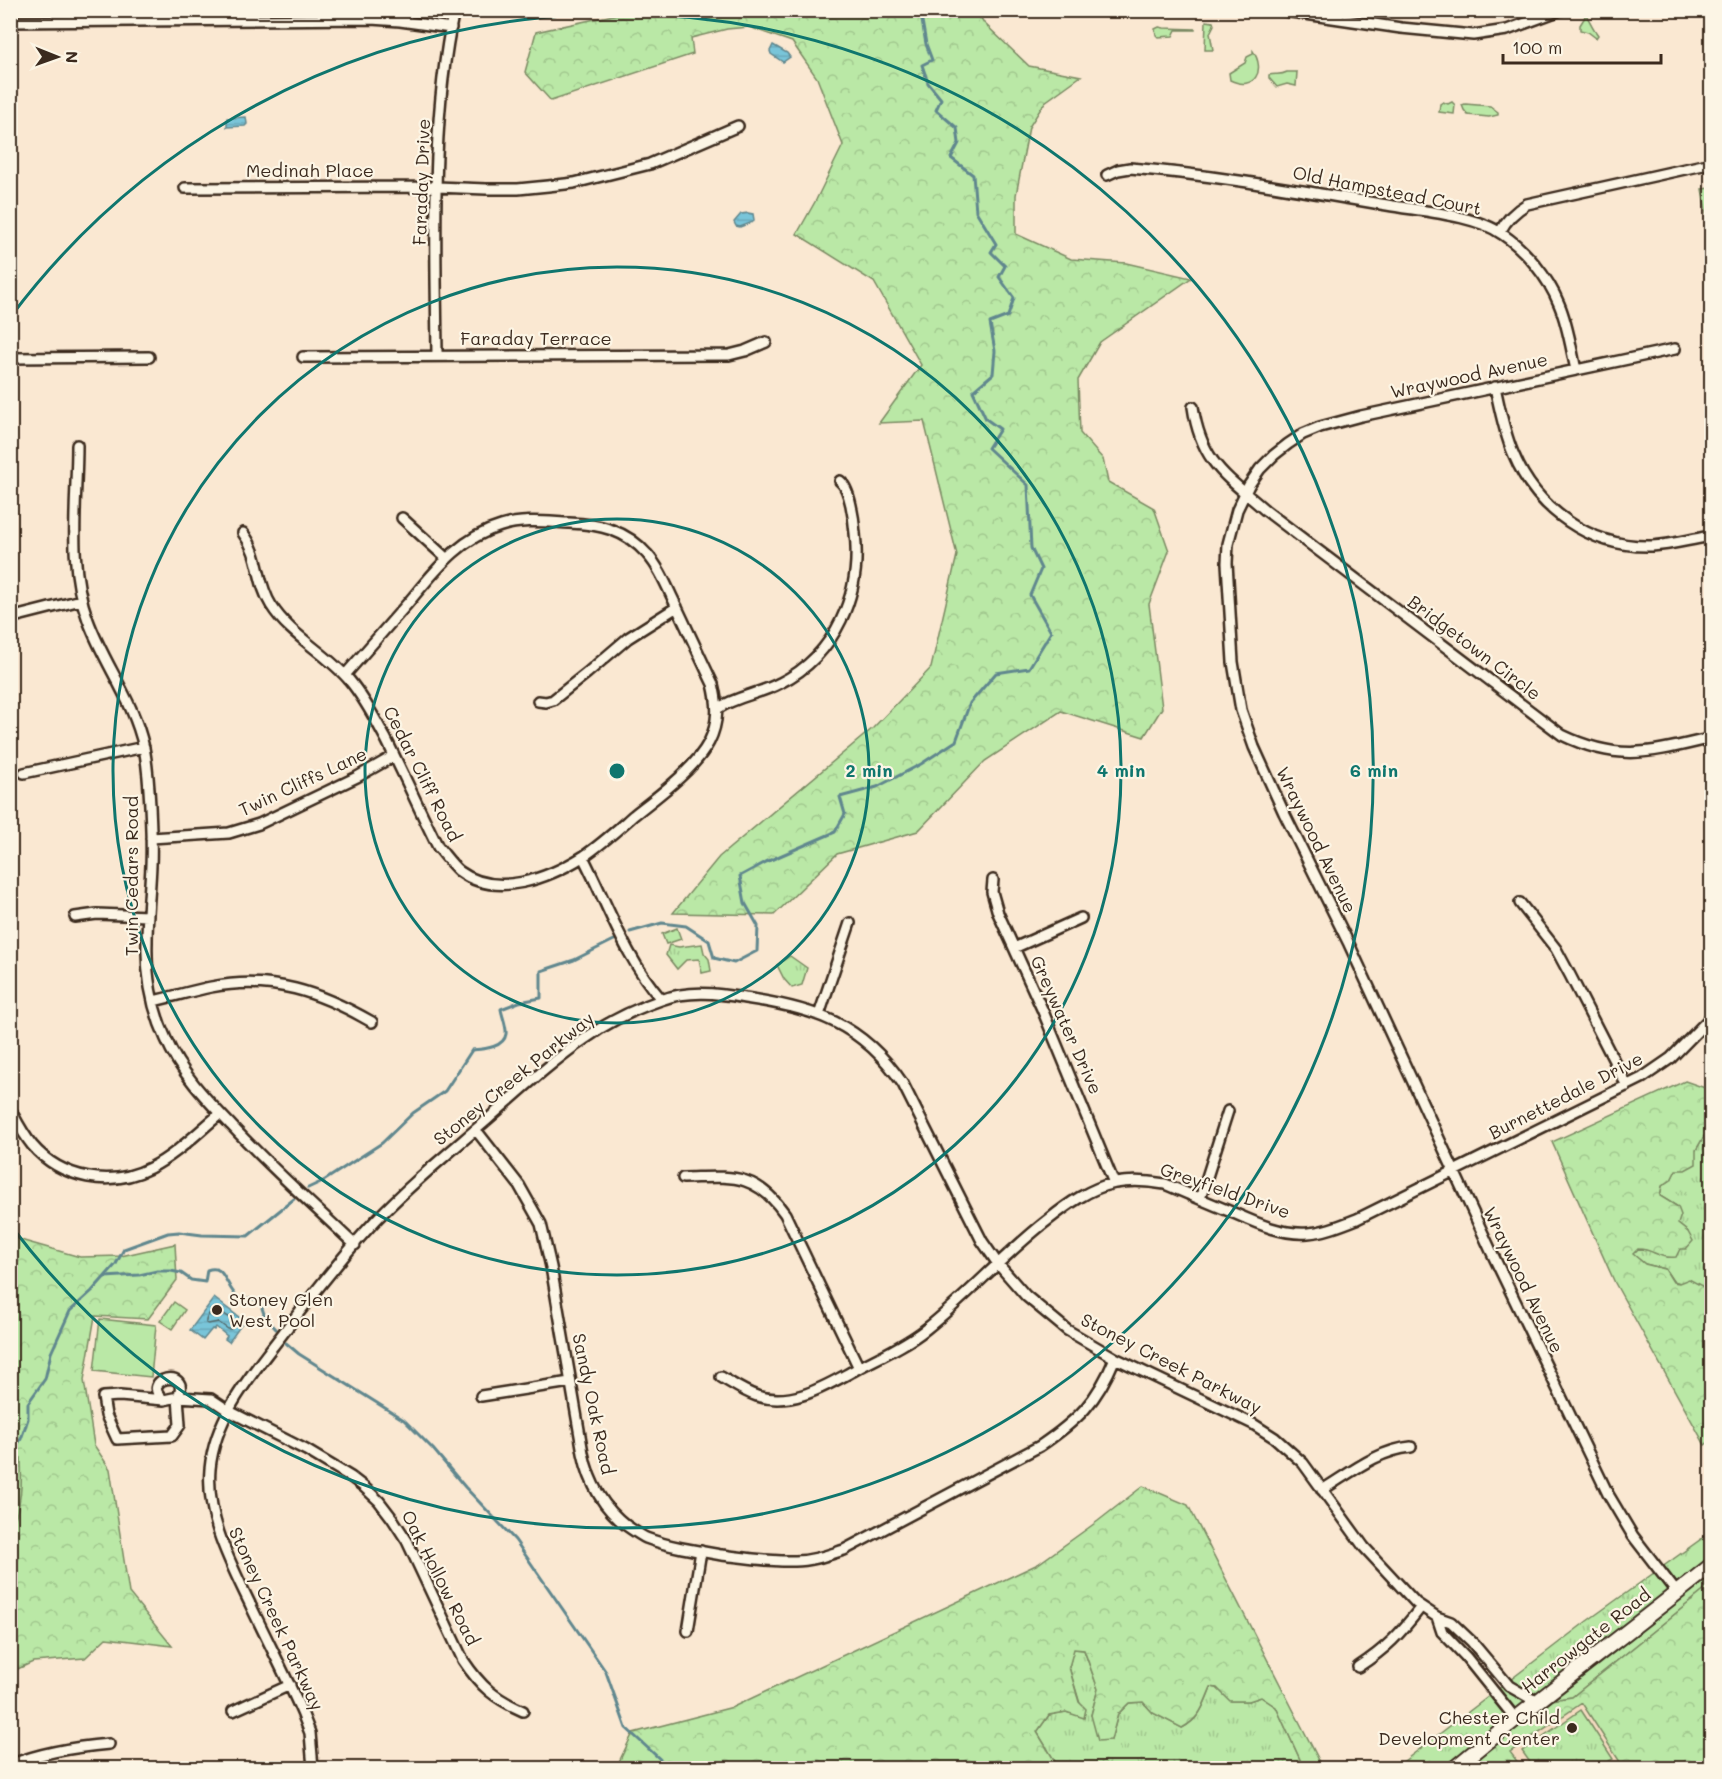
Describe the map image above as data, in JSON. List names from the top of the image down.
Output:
{
  "streets": {
    "main road": ["Harrowgate Road"],
    "street": [
      "Medinah Place",
      "Faraday Drive",
      "Old Hampstead Court",
      "Faraday Terrace",
      "Wraywood Avenue",
      "Bridgetown Circle",
      "Cedar Cliff Road",
      "Twin Cliffs Lane",
      "Twin Cedars Road",
      "Greywater Drive",
      "Stoney Creek Parkway",
      "Burnettedale Drive",
      "Greyfield Drive",
      "Sandy Oak Road",
      "Oak Hollow Road"
    ]
  },
  "crossings": [
    ["Medinah Place", "Faraday Drive"],
    ["Faraday Drive", "Faraday Terrace"],
    ["Old Hampstead Court", "Wraywood Avenue"],
    ["Wraywood Avenue", "Bridgetown Circle"],
    ["Wraywood Avenue", "Burnettedale Drive"],
    ["Wraywood Avenue", "Greyfield Drive"],
    ["Wraywood Avenue", "Harrowgate Road"],
    ["Cedar Cliff Road", "Twin Cliffs Lane"],
    ["Twin Cliffs Lane", "Twin Cedars Road"],
    ["Twin Cedars Road", "Stoney Creek Parkway"],
    ["Greywater Drive", "Greyfield Drive"],
    ["Stoney Creek Parkway", "Greyfield Drive"],
    ["Stoney Creek Parkway", "Sandy Oak Road"],
    ["Stoney Creek Parkway", "Oak Hollow Road"],
    ["Stoney Creek Parkway", "Harrowgate Road"],
    ["Burnettedale Drive", "Greyfield Drive"]
  ],
  "places": ["Stoney Glen West Pool", "Chester Child Development Center"],
  "scale_bar": "100 m",
  "north": "right",
  "rings": ["2 min", "4 min", "6 min"]
}
